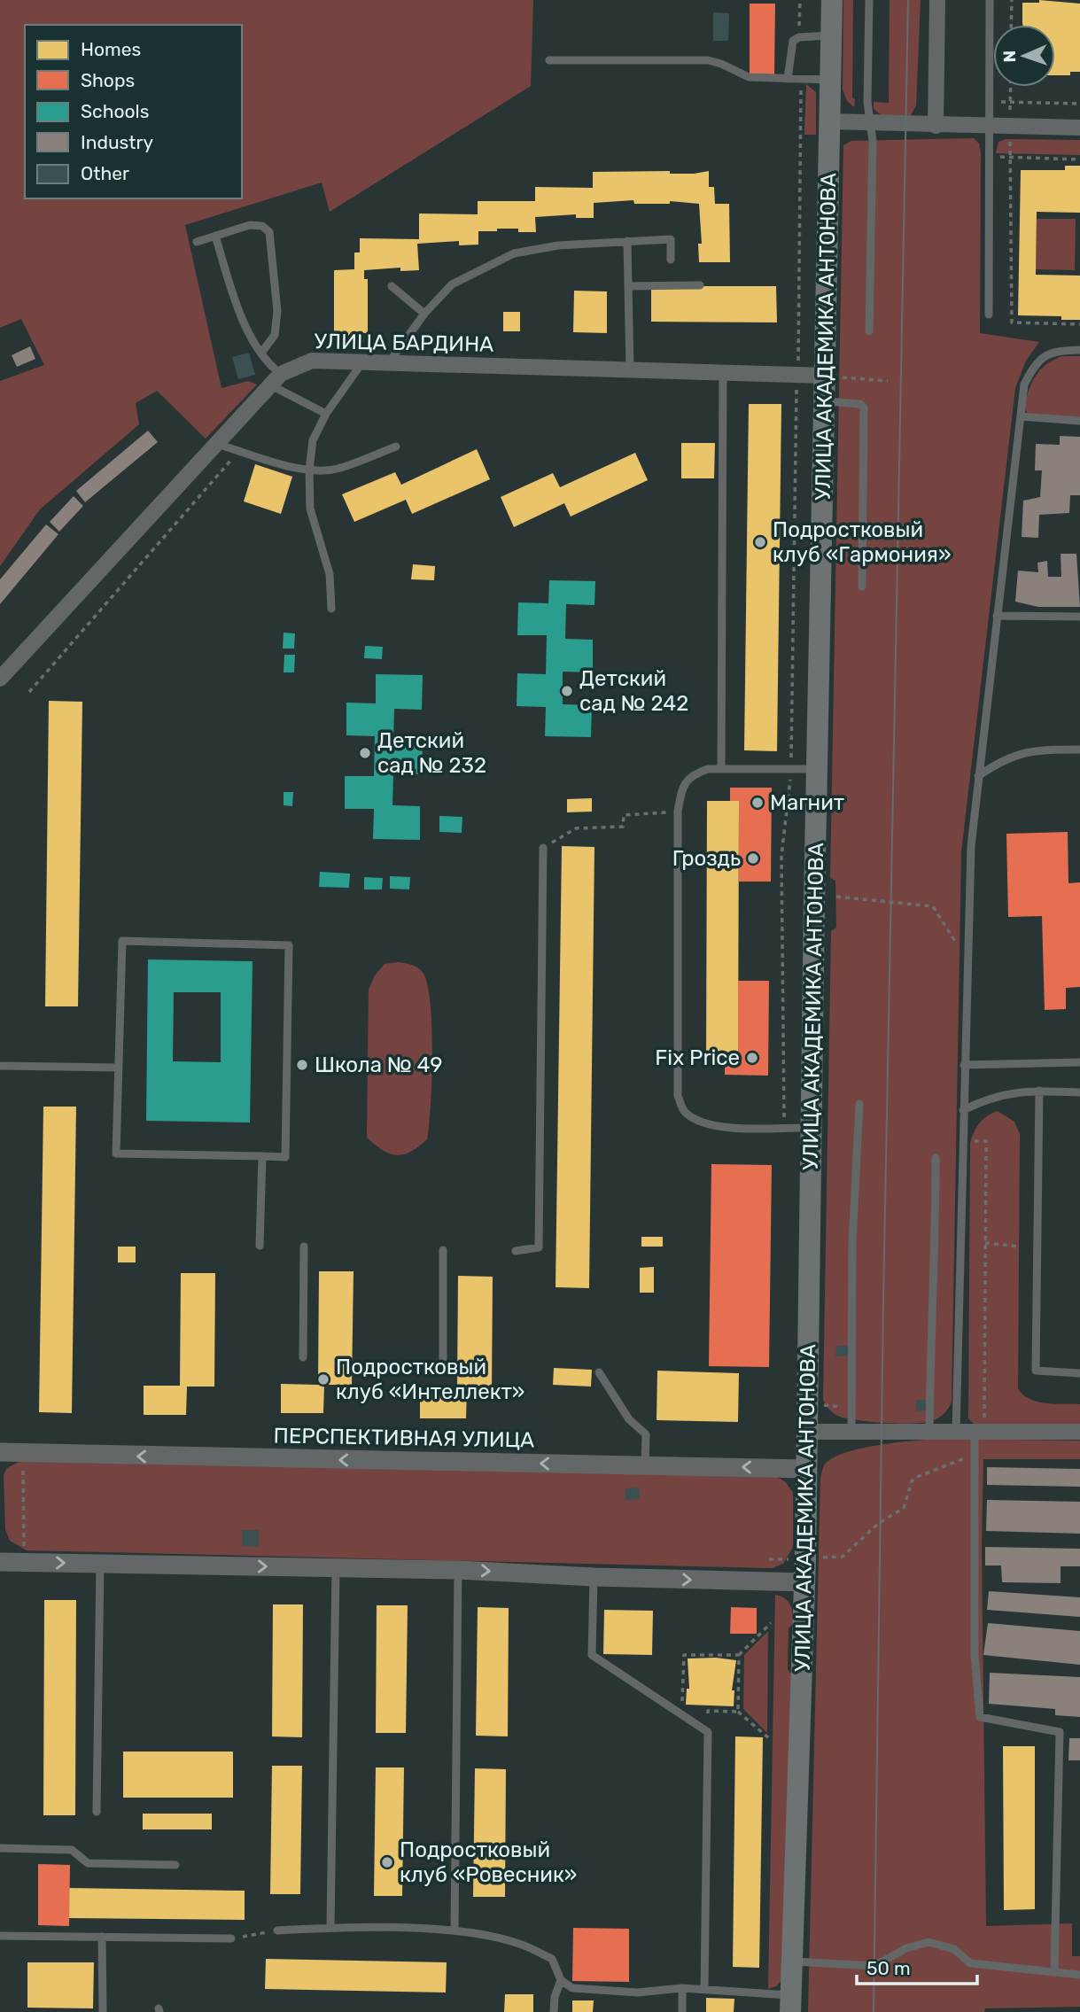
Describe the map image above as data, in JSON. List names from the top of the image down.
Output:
{
  "streets": {
    "main road": ["УЛИЦА АКАДЕМИКА АНТОНОВА"],
    "street": ["УЛИЦА БАРДИНА", "ПЕРСПЕКТИВНАЯ УЛИЦА"]
  },
  "crossings": [
    ["УЛИЦА АКАДЕМИКА АНТОНОВА", "УЛИЦА БАРДИНА"],
    ["УЛИЦА АКАДЕМИКА АНТОНОВА", "ПЕРСПЕКТИВНАЯ УЛИЦА"]
  ],
  "places": [
    "Подростковый клуб «Гармония»",
    "Детский сад № 242",
    "Детский сад № 232",
    "Магнит",
    "Гроздь",
    "Fix Price",
    "Школа № 49",
    "Подростковый клуб «Интеллект»",
    "Подростковый клуб «Ровесник»"
  ],
  "legend": [
    "Homes",
    "Shops",
    "Schools",
    "Industry",
    "Other"
  ],
  "scale_bar": "50 m",
  "north": "left"
}
